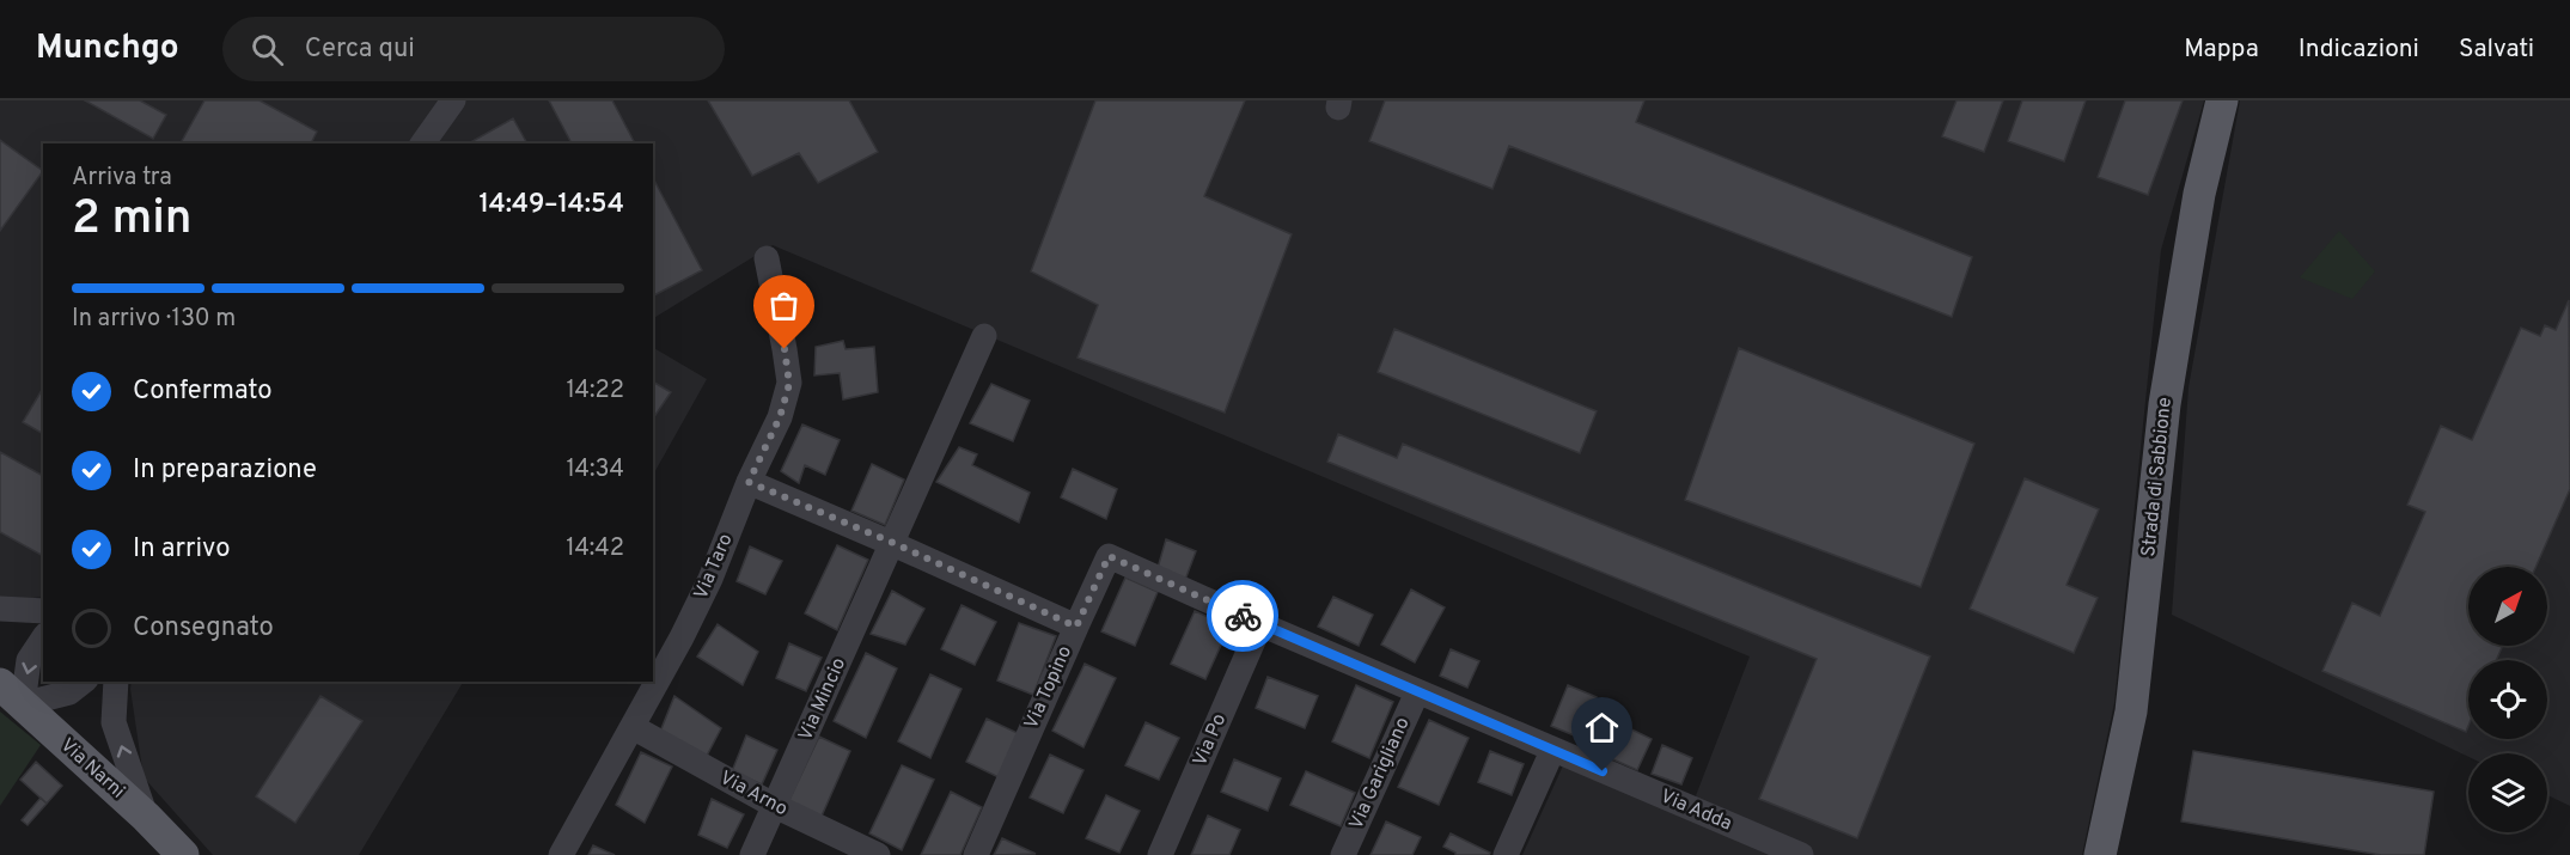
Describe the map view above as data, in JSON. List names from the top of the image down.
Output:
{
  "streets": {
    "main road": ["Strada di Sabbione", "Via Narni"],
    "street": [
      "Via Taro",
      "Via Topino",
      "Via Mincio",
      "Via Po",
      "Via Garigliano",
      "Via Arno",
      "Via Adda"
    ]
  },
  "crossings": [
    ["Via Taro", "Via Arno"],
    ["Via Topino", "Via Mincio"],
    ["Via Topino", "Via Adda"],
    ["Via Mincio", "Via Arno"],
    ["Via Po", "Via Adda"],
    ["Via Garigliano", "Via Adda"]
  ],
  "north": "top right",
  "page": {
    "header": "Munchgo",
    "search": "Cerca qui",
    "nav": ["Mappa", "Indicazioni", "Salvati"],
    "heading": ["2 min", "Arriva tra", "14:49–14:54"],
    "bar": "In arrivo · 130 m",
    "list": [
      ["Confermato", "14:22"],
      ["In preparazione", "14:34"],
      ["In arrivo", "14:42"],
      "Consegnato"
    ]
  }
}
